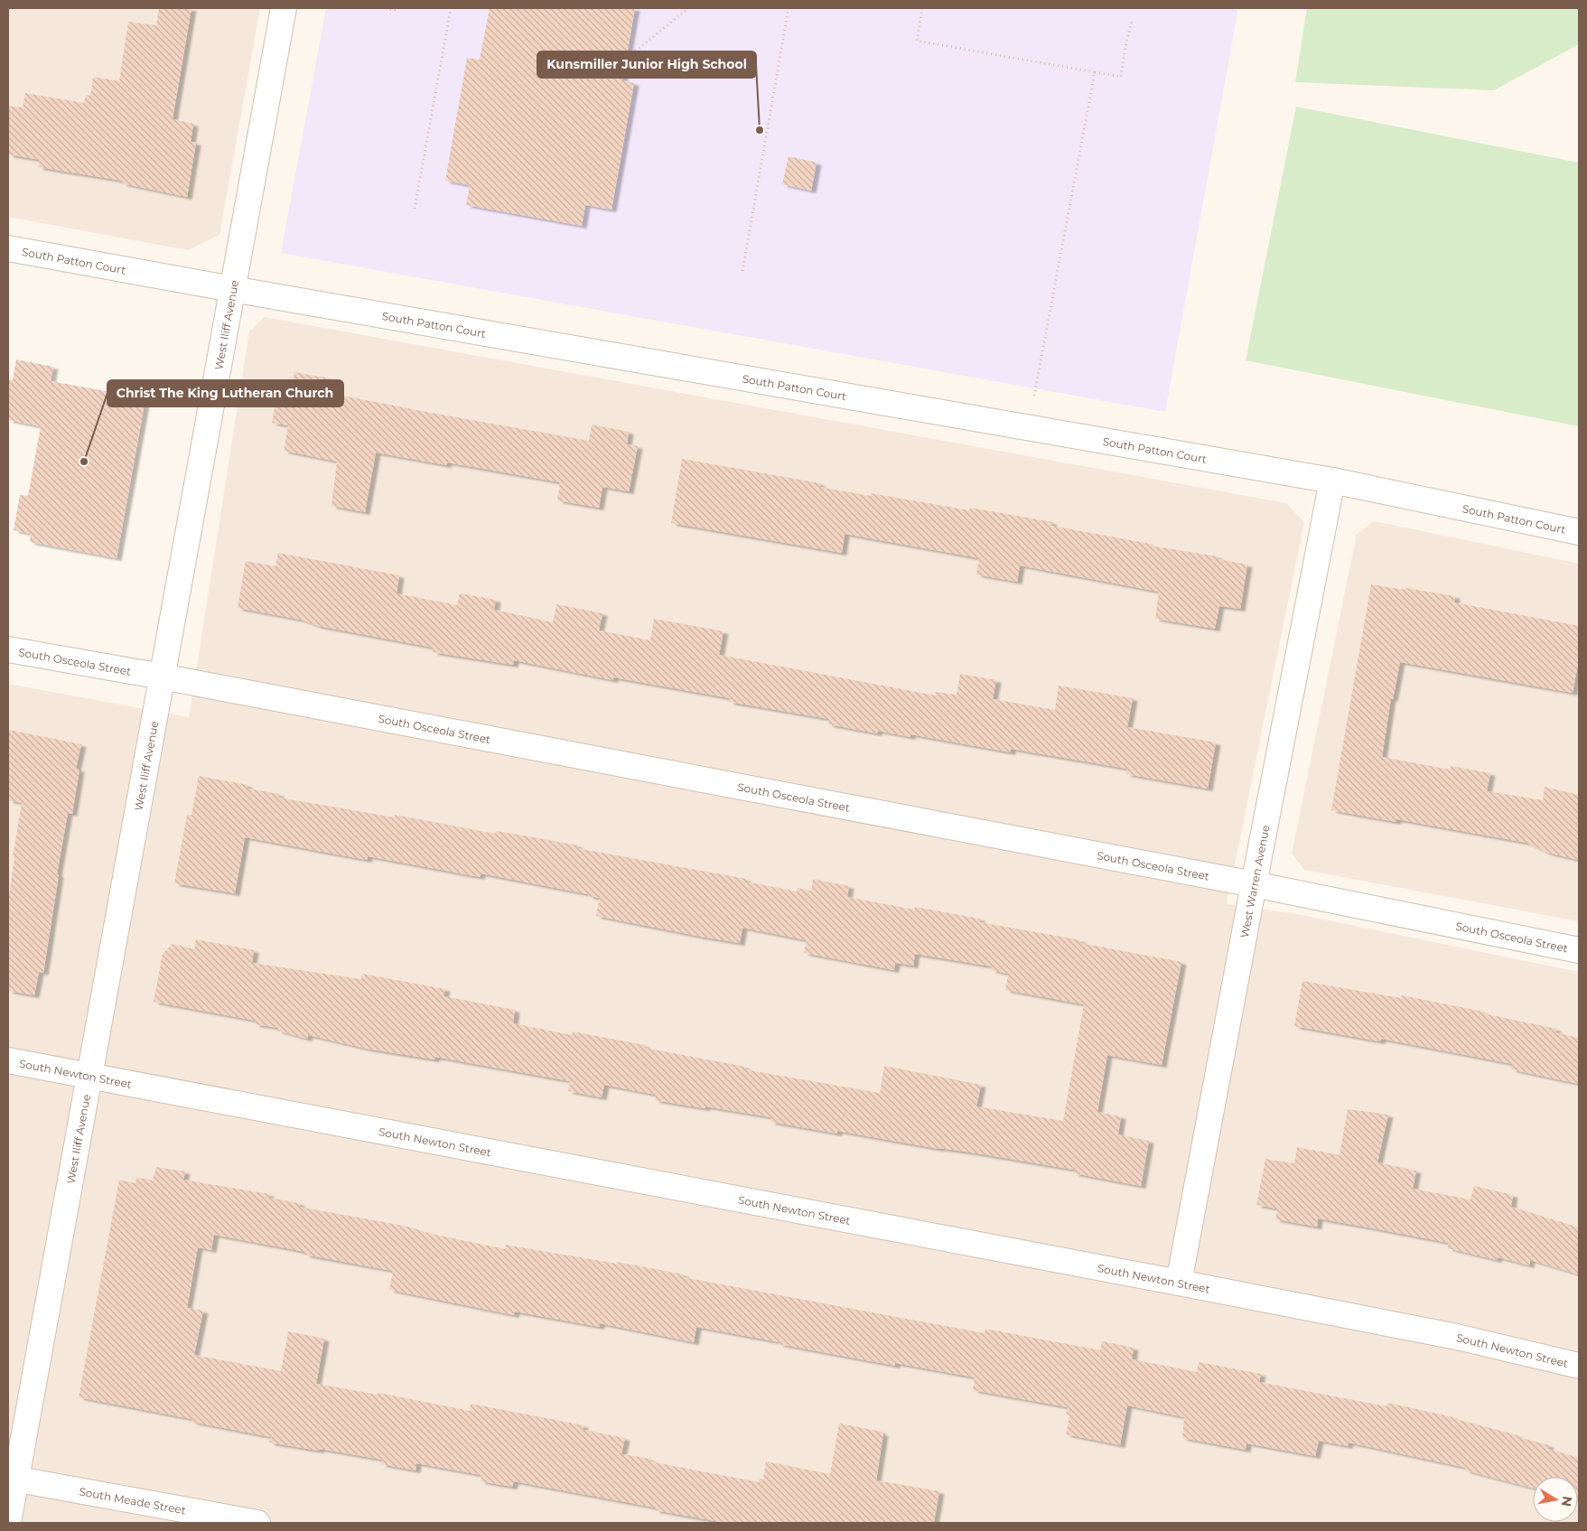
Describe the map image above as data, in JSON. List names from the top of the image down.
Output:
{
  "streets": {
    "street": [
      "South Patton Court",
      "West Iliff Avenue",
      "South Osceola Street",
      "West Warren Avenue",
      "South Newton Street",
      "South Meade Street"
    ]
  },
  "crossings": [
    ["South Patton Court", "West Iliff Avenue"],
    ["South Patton Court", "West Warren Avenue"],
    ["West Iliff Avenue", "South Osceola Street"],
    ["West Iliff Avenue", "South Newton Street"],
    ["West Iliff Avenue", "South Meade Street"],
    ["South Osceola Street", "West Warren Avenue"],
    ["West Warren Avenue", "South Newton Street"]
  ],
  "places": ["Kunsmiller Junior High School", "Christ The King Lutheran Church"],
  "north": "right"
}
